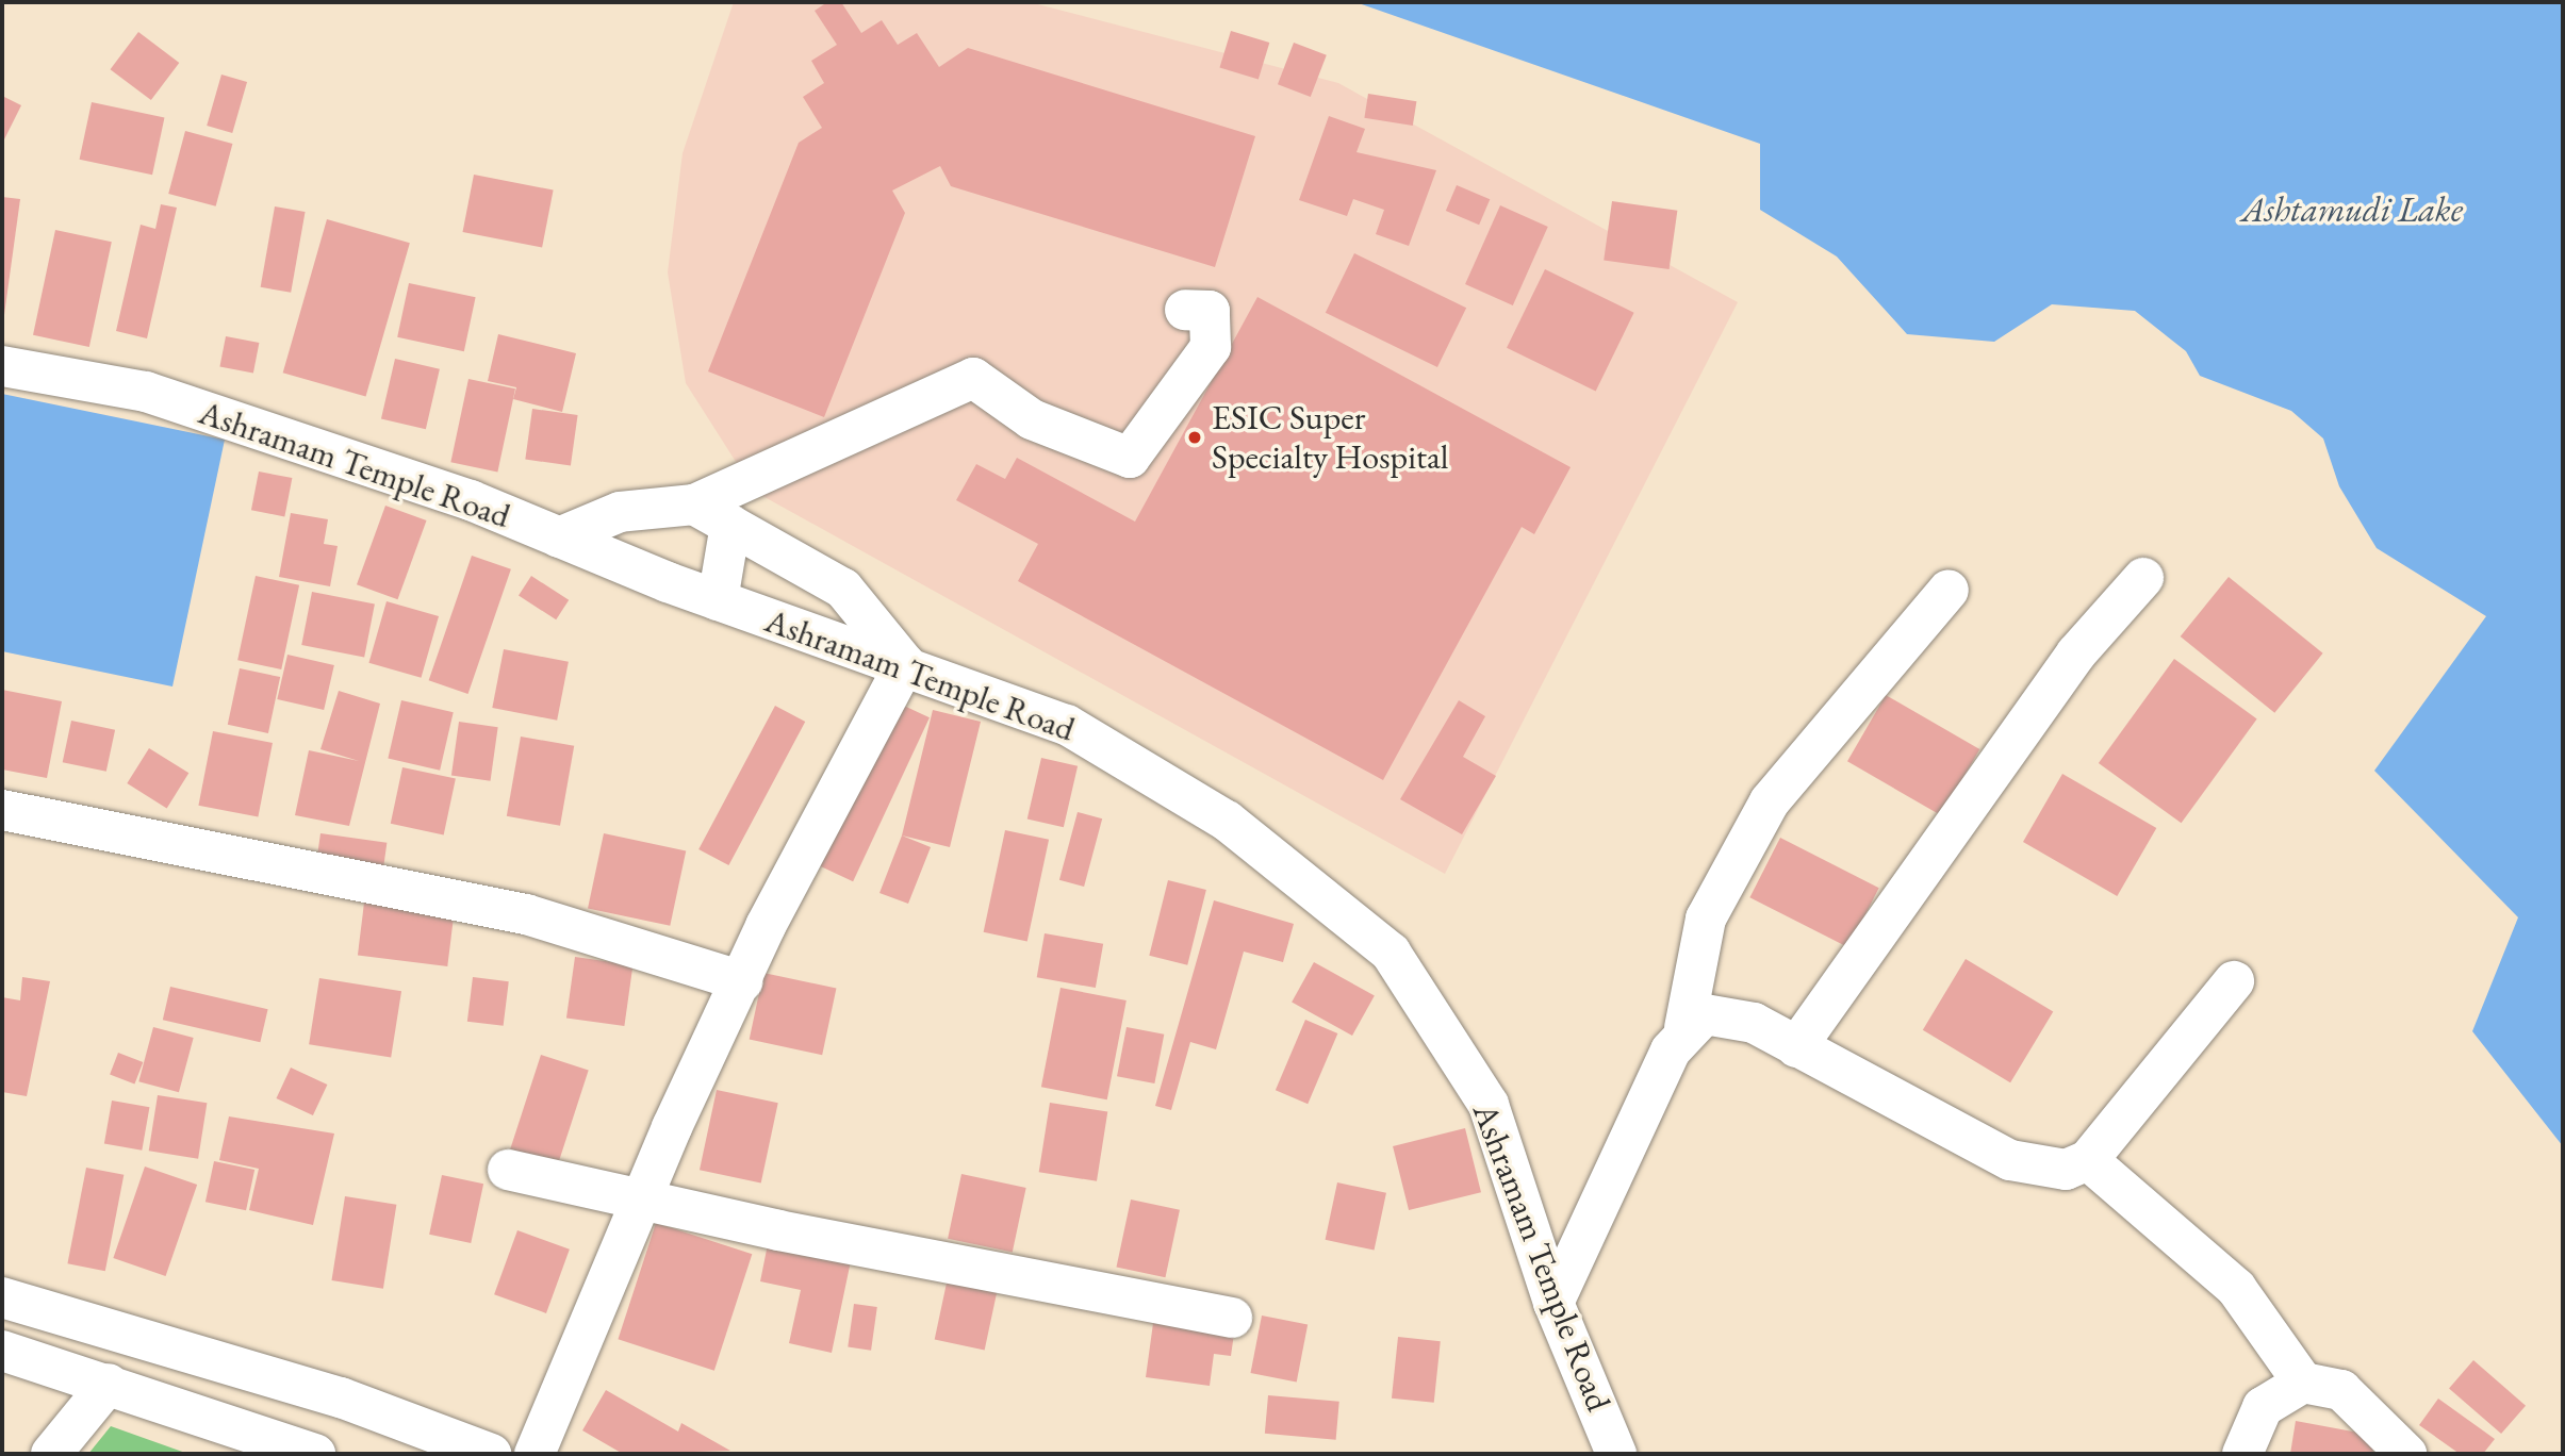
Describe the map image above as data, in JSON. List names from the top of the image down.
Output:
{
  "streets": {
    "street": ["Ashramam Temple Road"]
  },
  "water": ["Ashtamudi Lake"],
  "places": ["ESIC Super Specialty Hospital"]
}
